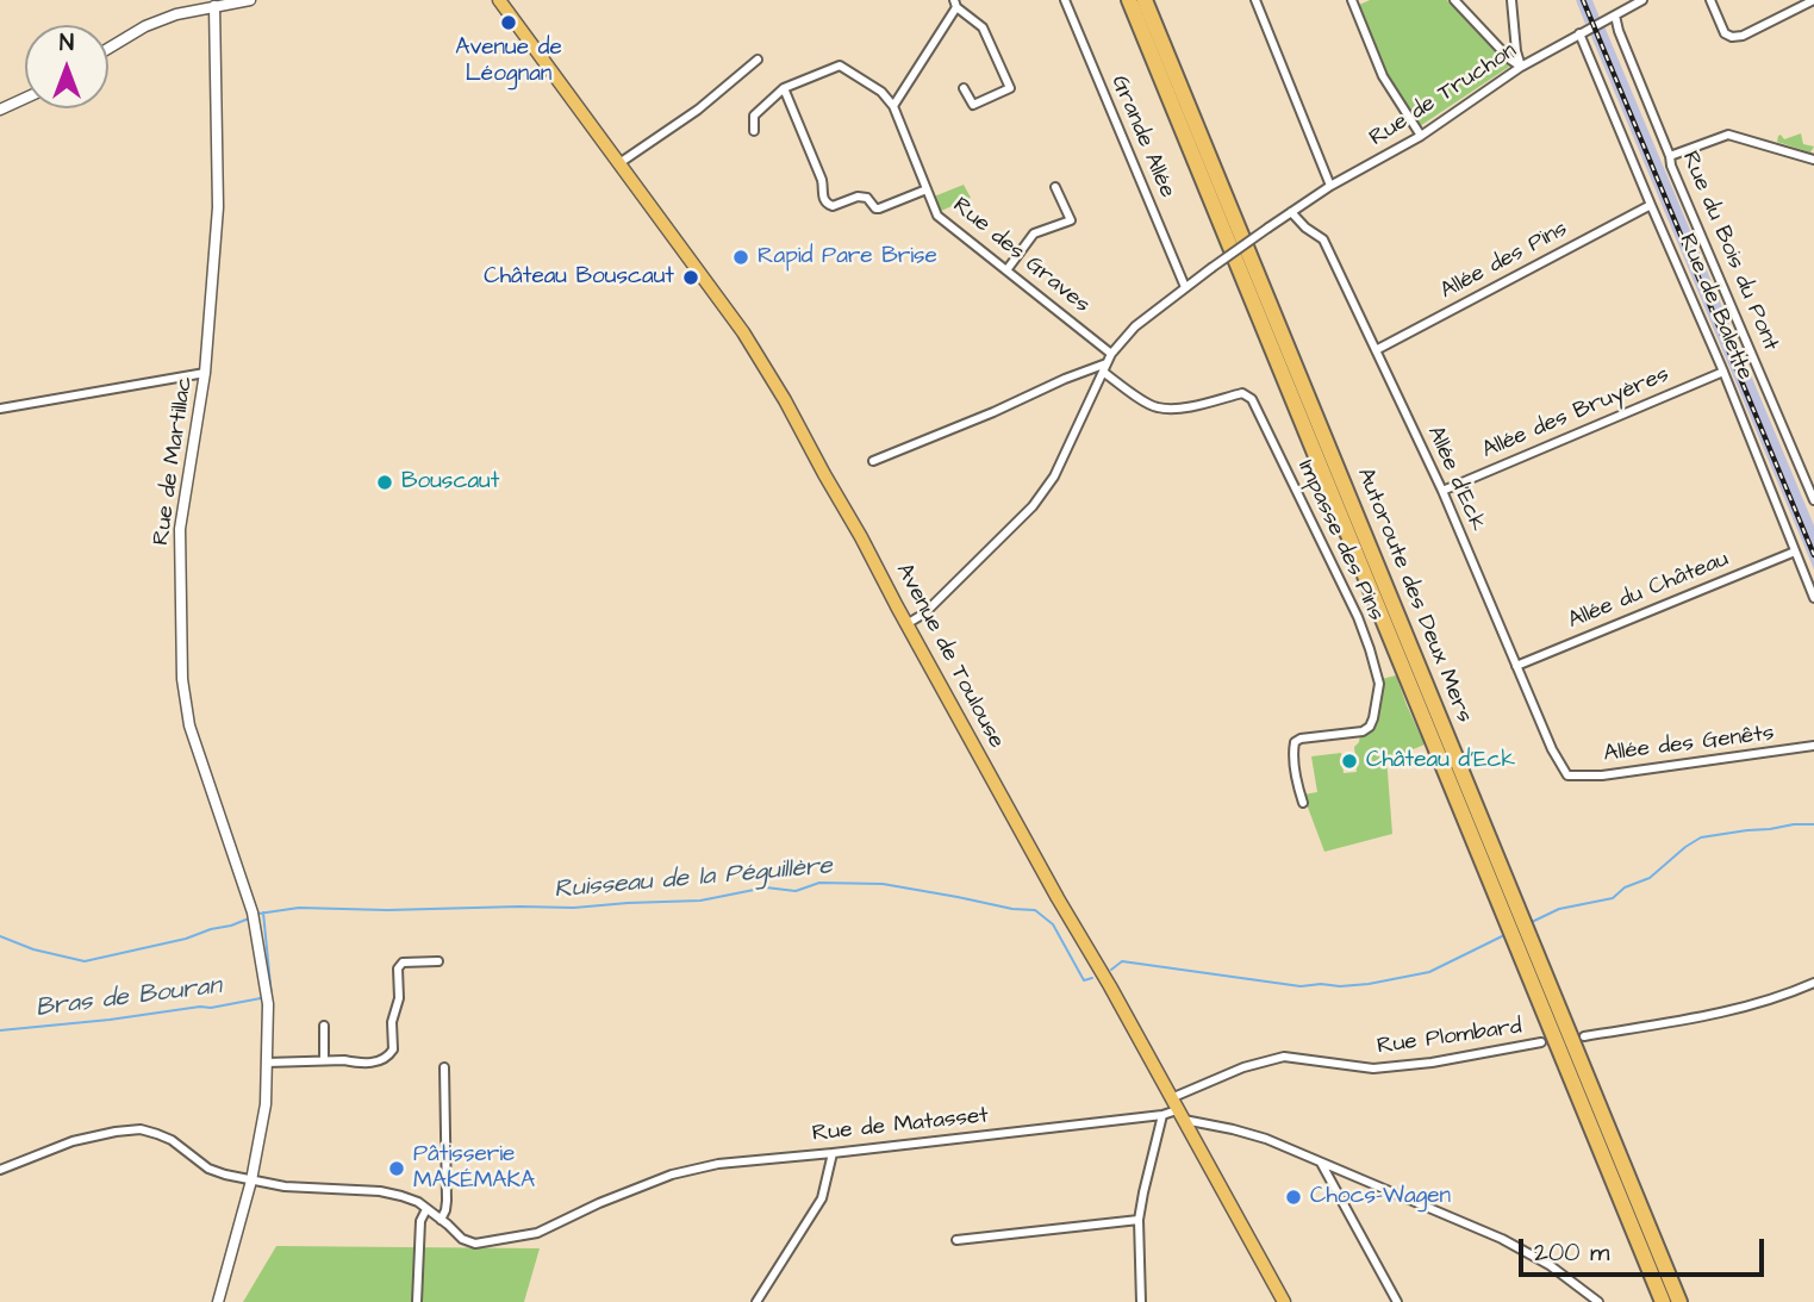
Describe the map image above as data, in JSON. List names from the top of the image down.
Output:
{
  "streets": {
    "highway": ["Autoroute des Deux Mers"],
    "main road": ["Avenue de Toulouse"],
    "street": [
      "Rue de Truchon",
      "Grande Allée",
      "Rue du Bois du Pont",
      "Rue des Graves",
      "Allée des Pins",
      "Rue de Balette",
      "Allée des Bruyères",
      "Rue de Martillac",
      "Allée d'Eck",
      "Impasse des Pins",
      "Allée du Château",
      "Allée des Genêts",
      "Rue Plombard",
      "Rue de Matasset"
    ]
  },
  "crossings": [
    ["Rue de Truchon", "Grande Allée"],
    ["Rue de Truchon", "Rue du Bois du Pont"],
    ["Rue de Truchon", "Rue de Balette"],
    ["Rue de Truchon", "Allée d'Eck"],
    ["Allée des Pins", "Rue de Balette"],
    ["Allée des Pins", "Allée d'Eck"],
    ["Rue de Balette", "Allée des Bruyères"],
    ["Rue de Balette", "Allée du Château"],
    ["Allée des Bruyères", "Allée d'Eck"],
    ["Rue de Martillac", "Rue de Matasset"],
    ["Allée d'Eck", "Allée du Château"],
    ["Allée d'Eck", "Allée des Genêts"],
    ["Avenue de Toulouse", "Rue Plombard"],
    ["Avenue de Toulouse", "Rue de Matasset"],
    ["Rue Plombard", "Rue de Matasset"]
  ],
  "water": ["Ruisseau de la Péguillère", "Bras de Bouran"],
  "places": [
    "Avenue de Léognan",
    "Rapid Pare Brise",
    "Château Bouscaut",
    "Bouscaut",
    "Château d'Eck",
    "Pâtisserie MAKÉMAKA",
    "Chocs-Wagen"
  ],
  "scale_bar": "200 m",
  "north": "top"
}
